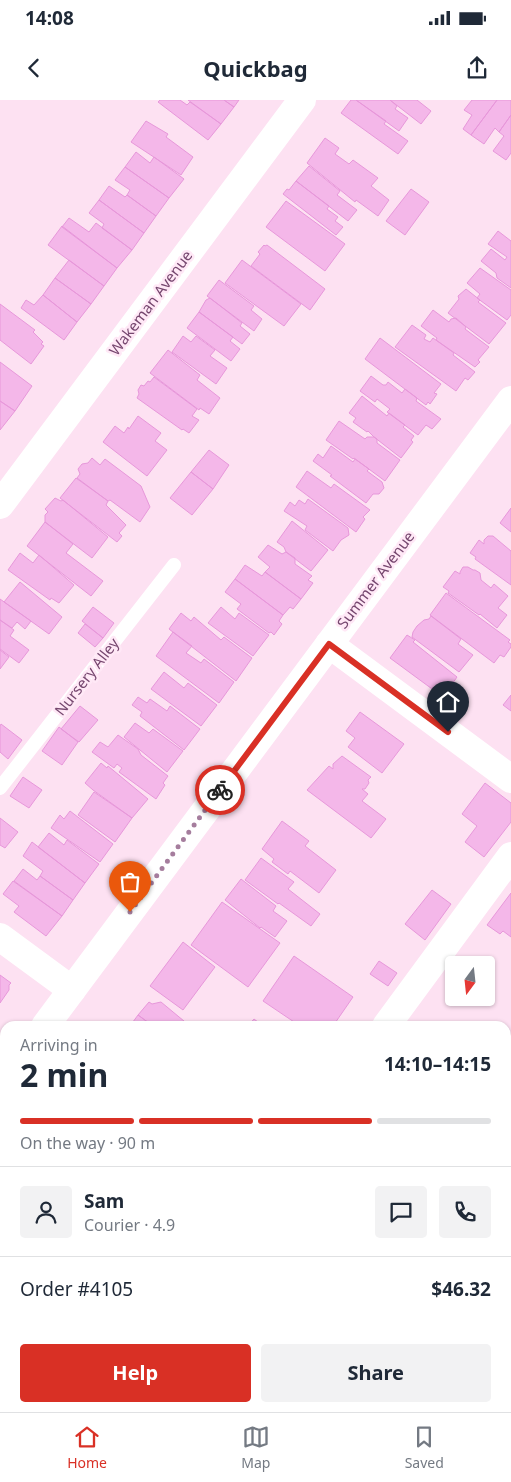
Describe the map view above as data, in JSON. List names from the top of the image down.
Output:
{
  "streets": {
    "street": ["Wakeman Avenue", "Summer Avenue"],
    "lane": ["Nursery Alley"]
  },
  "north": "bottom",
  "page": {
    "status": "14:08",
    "header": "Quickbag",
    "heading": ["2 min", "Arriving in", "14:10–14:15"],
    "panel": [
      "Sam",
      "Courier · 4.9",
      "Order #4105",
      "$46.32"
    ],
    "bar": "On the way · 90 m",
    "buttons": ["Help", "Share"],
    "tabs": ["Home", "Map", "Saved"]
  }
}
